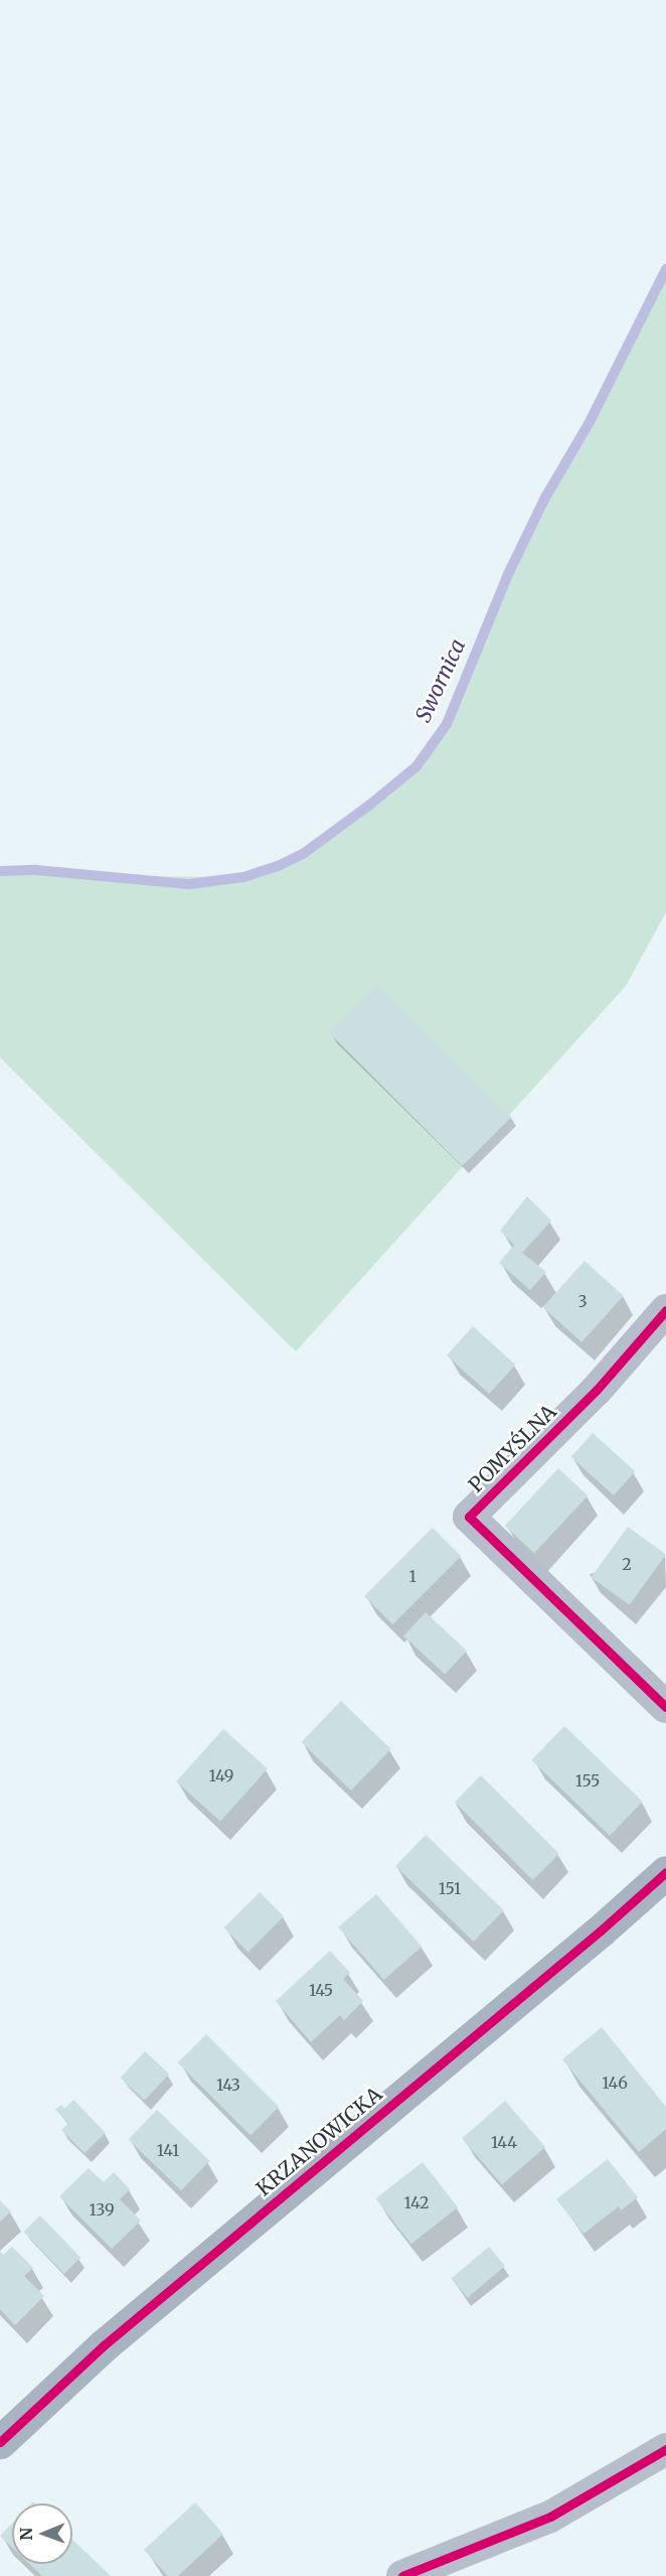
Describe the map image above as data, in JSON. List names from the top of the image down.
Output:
{
  "streets": {
    "street": ["POMYŚLNA", "KRZANOWICKA"]
  },
  "water": ["Swornica"],
  "house_numbers": [
    "3",
    "2",
    "1",
    "149",
    "155",
    "151",
    "145",
    "146",
    "143",
    "144",
    "141",
    "142",
    "139"
  ],
  "north": "left"
}
